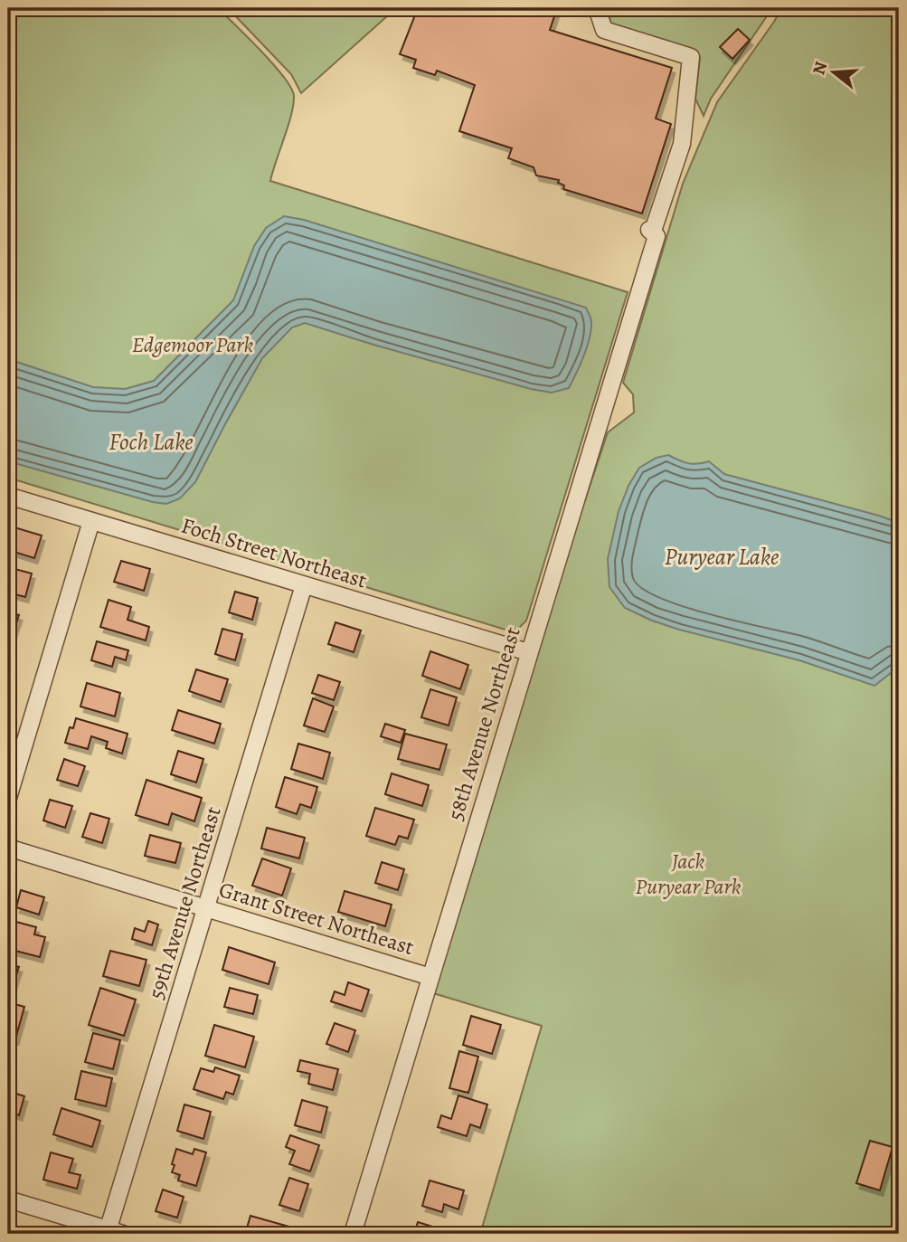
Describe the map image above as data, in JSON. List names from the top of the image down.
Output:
{
  "streets": {
    "street": [
      "Foch Street Northeast",
      "58th Avenue Northeast",
      "59th Avenue Northeast",
      "Grant Street Northeast"
    ]
  },
  "crossings": [
    ["Foch Street Northeast", "58th Avenue Northeast"],
    ["Foch Street Northeast", "59th Avenue Northeast"],
    ["58th Avenue Northeast", "Grant Street Northeast"],
    ["59th Avenue Northeast", "Grant Street Northeast"]
  ],
  "water": ["Foch Lake", "Puryear Lake"],
  "parks": ["Edgemoor Park", "Jack Puryear Park"],
  "north": "left"
}
